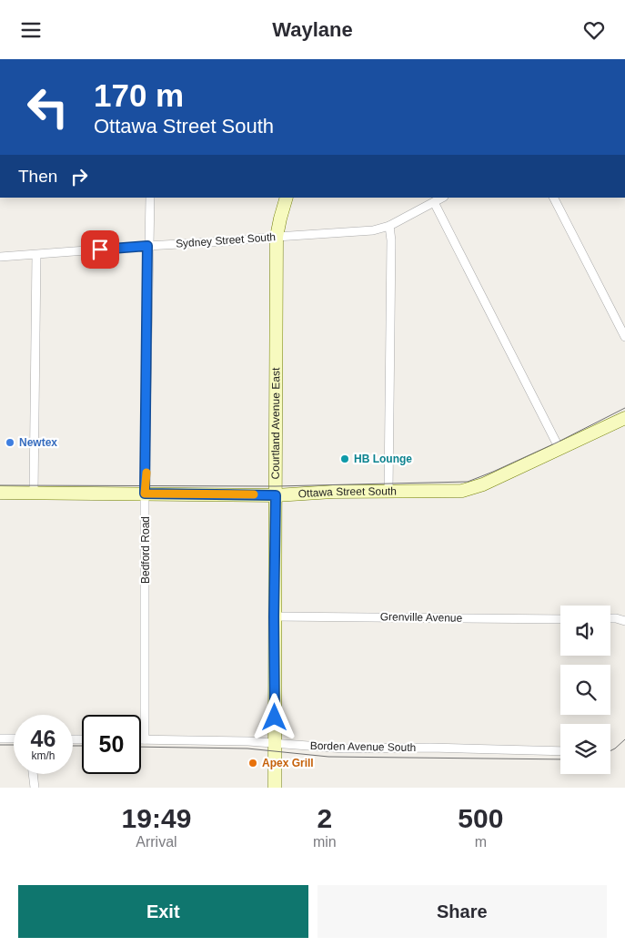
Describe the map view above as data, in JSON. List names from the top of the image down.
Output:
{
  "streets": {
    "main road": ["Courtland Avenue East", "Ottawa Street South"],
    "street": [
      "Sydney Street South",
      "Bedford Road",
      "Grenville Avenue",
      "Borden Avenue South"
    ]
  },
  "crossings": [
    ["Sydney Street South", "Courtland Avenue East"],
    ["Sydney Street South", "Bedford Road"],
    ["Courtland Avenue East", "Ottawa Street South"],
    ["Courtland Avenue East", "Grenville Avenue"],
    ["Courtland Avenue East", "Borden Avenue South"],
    ["Ottawa Street South", "Bedford Road"],
    ["Bedford Road", "Borden Avenue South"]
  ],
  "places": ["Newtex", "HB Lounge", "Apex Grill"],
  "page": {
    "header": "Waylane",
    "turn": ["170 m", "Ottawa Street South"],
    "then": "Then",
    "speed": "46 km/h",
    "limit": "50",
    "eta": [
      "19:49",
      "Arrival",
      "2",
      "min",
      "500",
      "m"
    ],
    "buttons": ["Exit", "Share"]
  }
}
